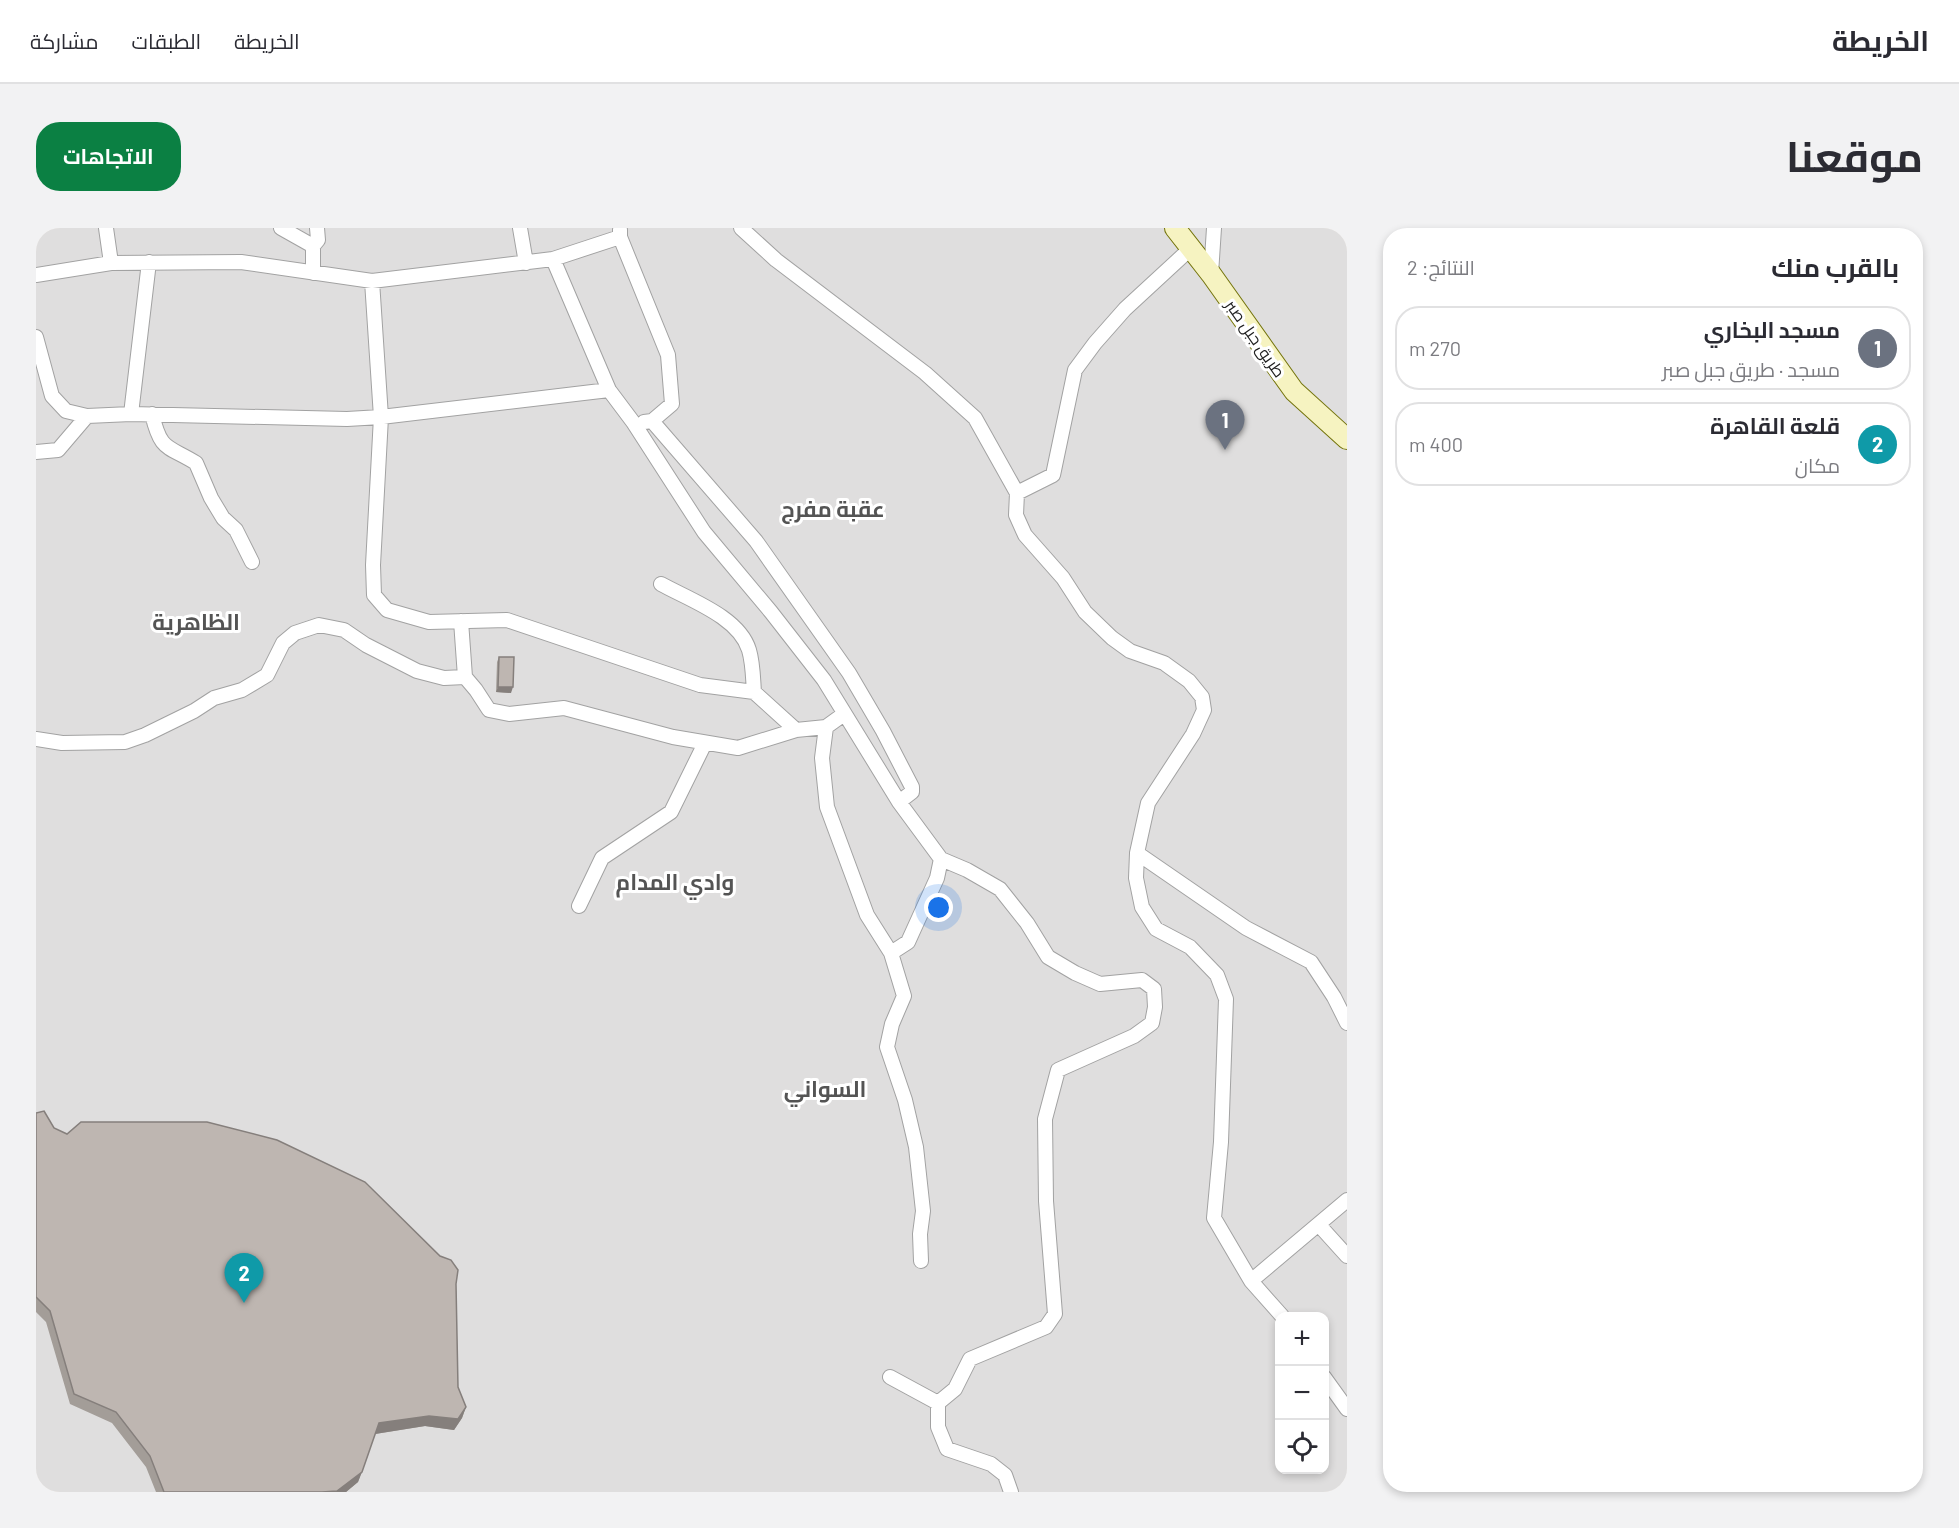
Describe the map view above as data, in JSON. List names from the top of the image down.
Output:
{
  "streets": {
    "street": ["طريق جبل صبر"]
  },
  "districts": [
    "عقبة مفرج",
    "الظاهرية",
    "وادي المدام",
    "السواني"
  ],
  "page": {
    "header": "الخريطة",
    "nav": ["الخريطة", "الطبقات", "مشاركة"],
    "title": "موقعنا",
    "buttons": "الاتجاهات",
    "heading": ["بالقرب منك", "النتائج: 2"],
    "list": [
      {
        "mark": "1",
        "name": "مسجد البخاري",
        "note": "مسجد · طريق جبل صبر",
        "value": "270 m"
      },
      {
        "mark": "2",
        "name": "قلعة القاهرة",
        "note": "مكان",
        "value": "400 m"
      }
    ],
    "pins": ["1", "2"],
    "map_buttons": ["+", "−"]
  }
}
